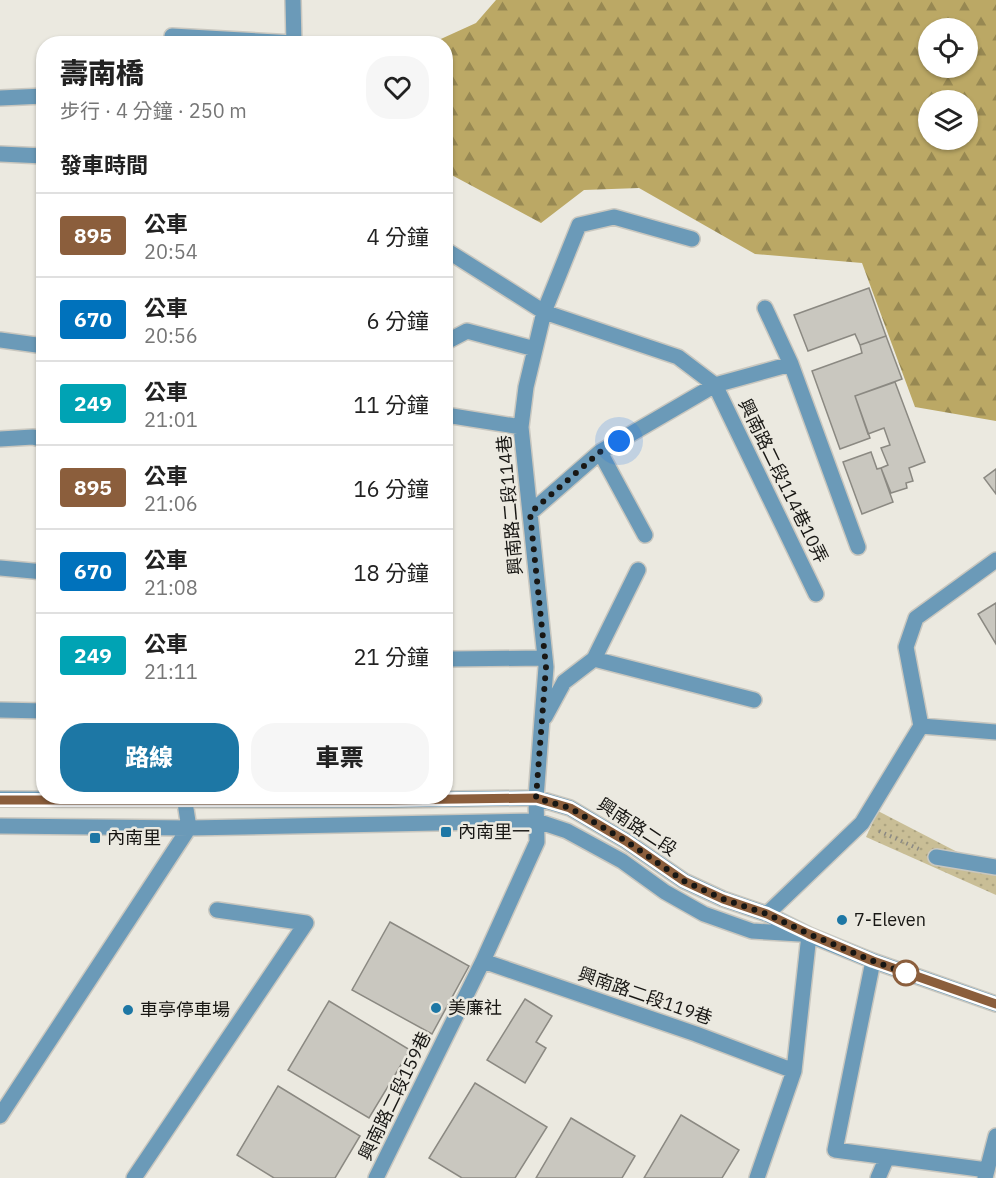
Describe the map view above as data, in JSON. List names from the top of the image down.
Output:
{
  "streets": {
    "street": [
      "興南路二段114巷10弄",
      "興南路二段114巷",
      "興南路二段",
      "興南路二段119巷",
      "興南路二段159巷"
    ]
  },
  "crossings": [
    ["興南路二段114巷10弄", "興南路二段114巷"],
    ["興南路二段114巷", "興南路二段"],
    ["興南路二段114巷", "興南路二段159巷"],
    ["興南路二段", "興南路二段159巷"],
    ["興南路二段119巷", "興南路二段159巷"]
  ],
  "places": {
    "transit": ["內南里一", "內南里"],
    "other": ["7-Eleven", "美廉社", "車亭停車場"]
  },
  "lines": ["bus line 895"],
  "page": {
    "heading": [
      ["壽南橋", "步行 · 4 分鐘 · 250 m"],
      "發車時間"
    ],
    "list": [
      {
        "mark": "895",
        "name": "公車",
        "note": "20:54",
        "value": "4 分鐘"
      },
      {
        "mark": "670",
        "name": "公車",
        "note": "20:56",
        "value": "6 分鐘"
      },
      {
        "mark": "249",
        "name": "公車",
        "note": "21:01",
        "value": "11 分鐘"
      },
      {
        "mark": "895",
        "name": "公車",
        "note": "21:06",
        "value": "16 分鐘"
      },
      {
        "mark": "670",
        "name": "公車",
        "note": "21:08",
        "value": "18 分鐘"
      },
      {
        "mark": "249",
        "name": "公車",
        "note": "21:11",
        "value": "21 分鐘"
      }
    ],
    "buttons": ["路線", "車票"]
  }
}
